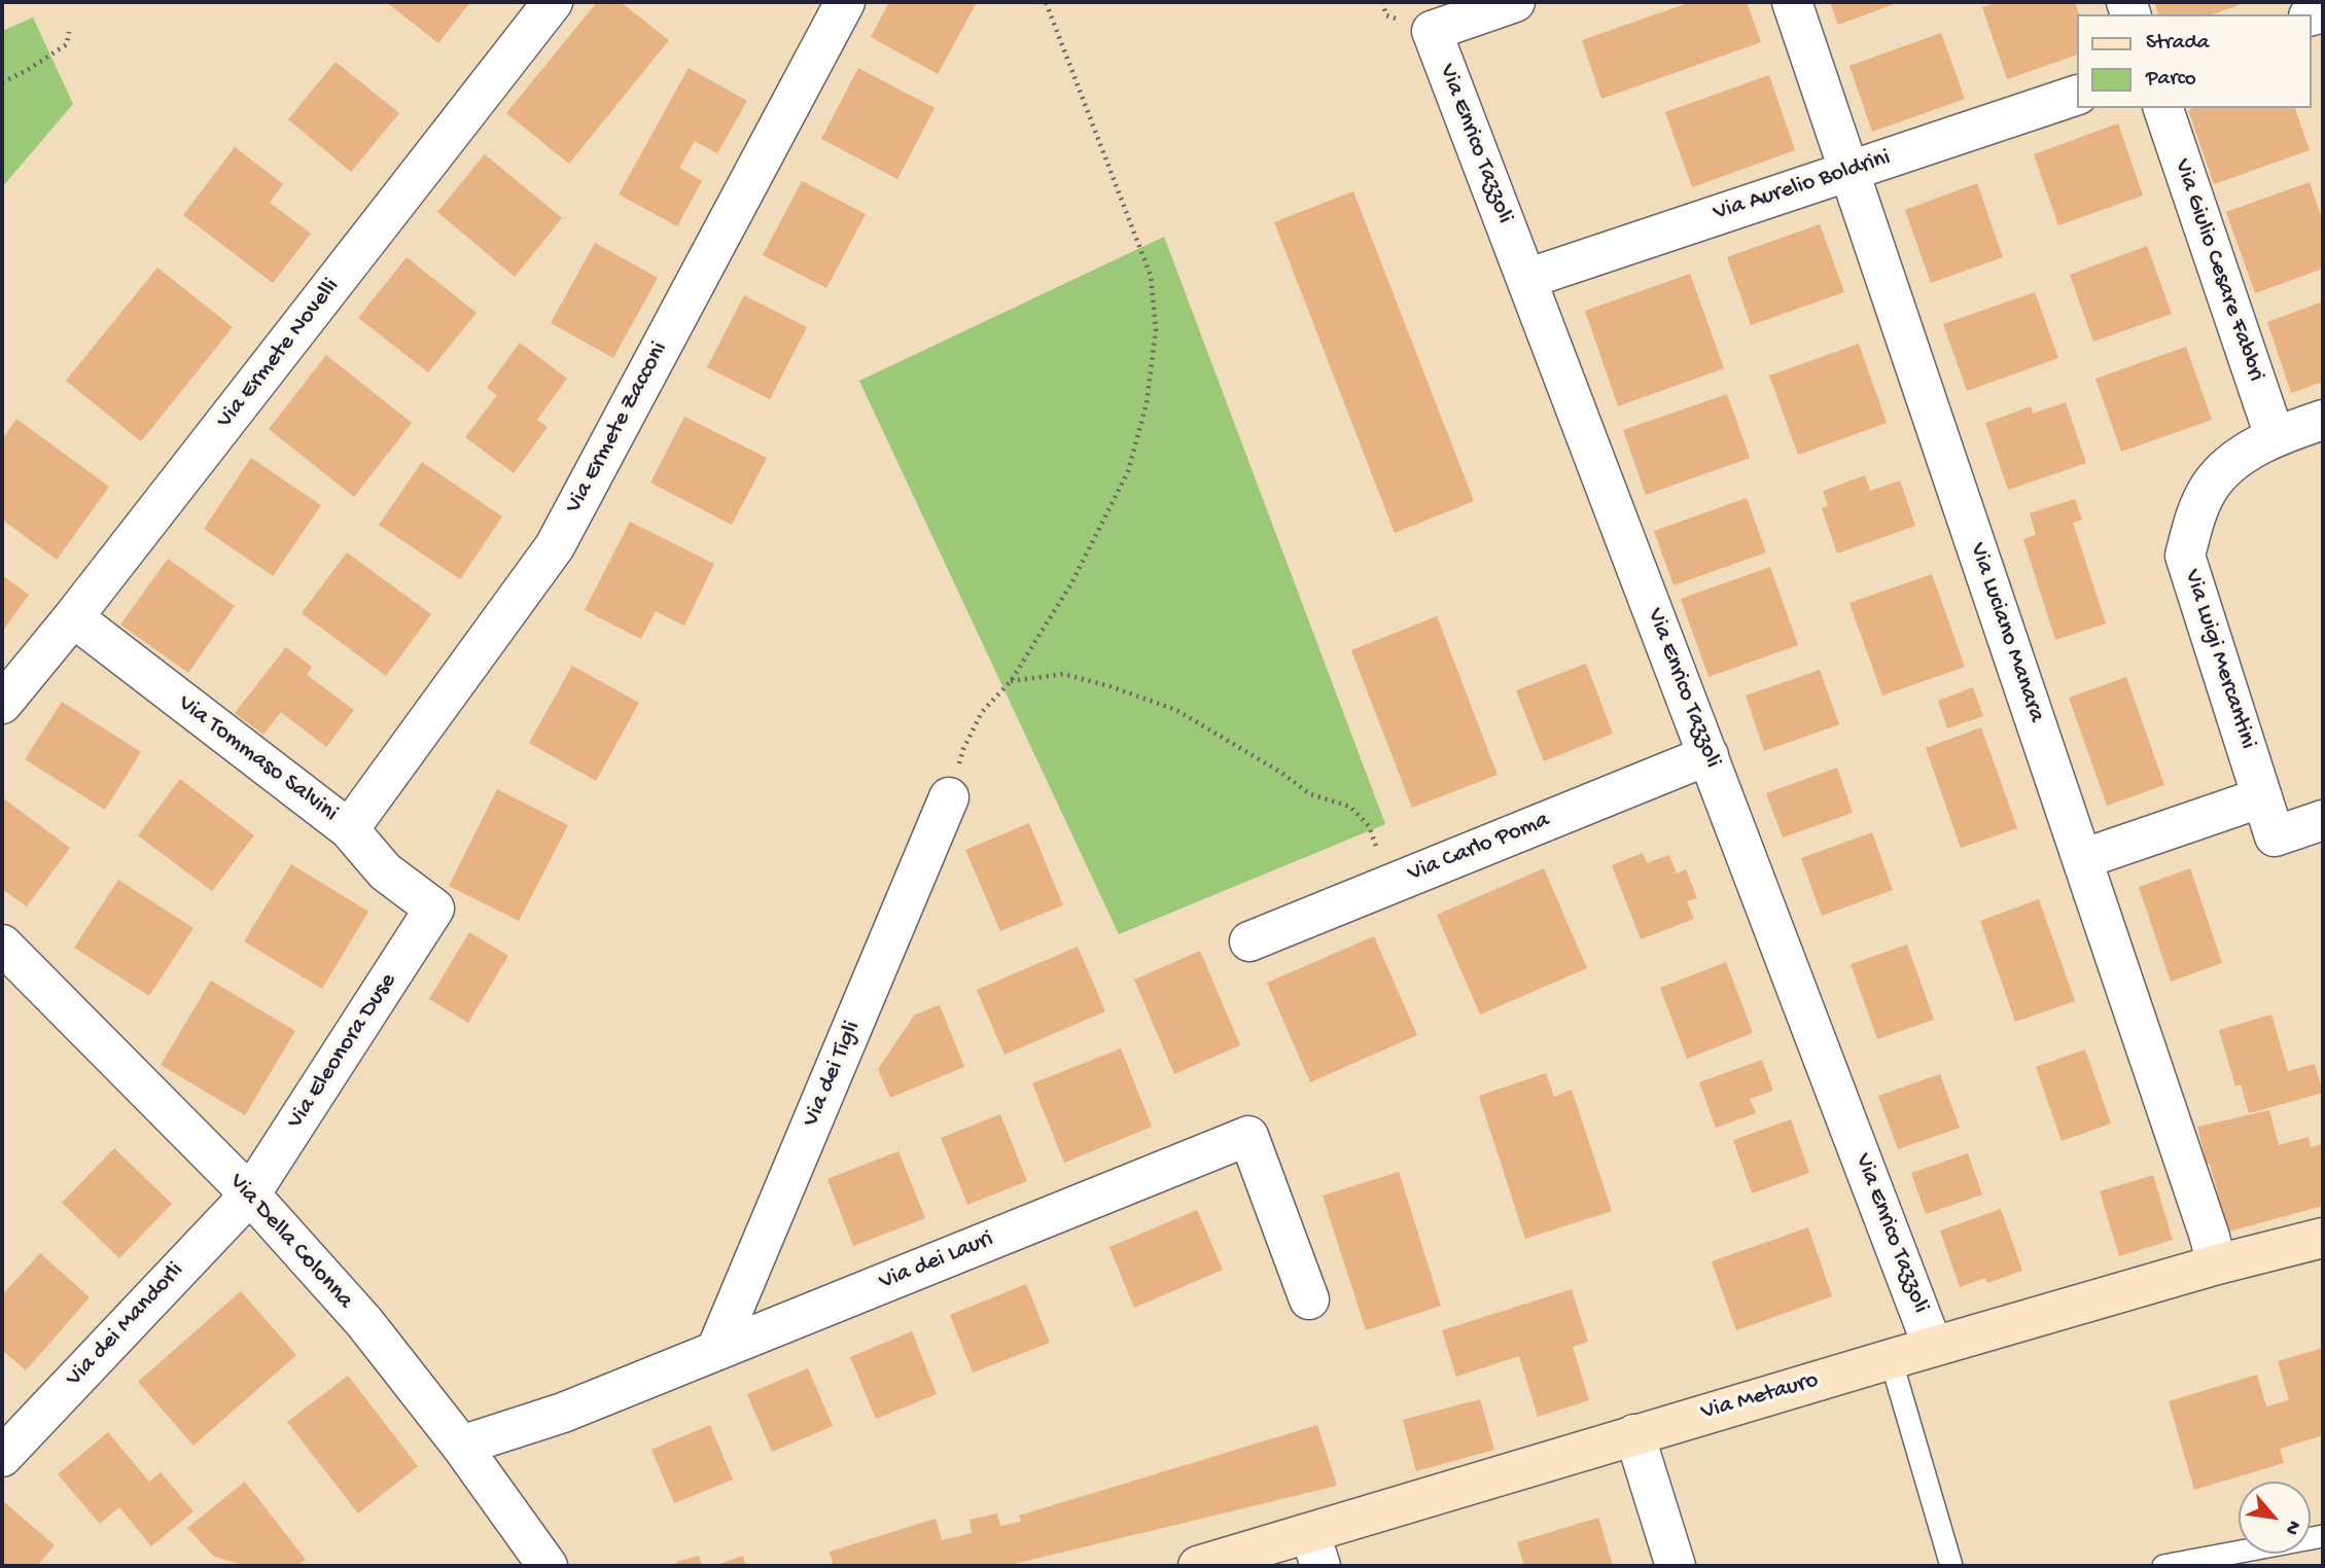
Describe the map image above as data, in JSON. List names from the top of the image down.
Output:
{
  "streets": {
    "street": [
      "Via Enrico Tazzoli",
      "Via Aurelio Boldrini",
      "Via Giulio Cesare Fabbri",
      "Via Ermete Novelli",
      "Via Ermete Zacconi",
      "Via Luciano Manara",
      "Via Luigi Mercantini",
      "Via Tommaso Salvini",
      "Via Carlo Poma",
      "Via Eleonora Duse",
      "Via dei Tigli",
      "Via Della Colonna",
      "Via dei Lauri",
      "Via dei Mandorli",
      "Via Metauro"
    ]
  },
  "crossings": [
    ["Via Enrico Tazzoli", "Via Aurelio Boldrini"],
    ["Via Enrico Tazzoli", "Via Carlo Poma"],
    ["Via Enrico Tazzoli", "Via Metauro"],
    ["Via Aurelio Boldrini", "Via Luciano Manara"],
    ["Via Giulio Cesare Fabbri", "Via Luigi Mercantini"],
    ["Via Ermete Novelli", "Via Tommaso Salvini"],
    ["Via Ermete Zacconi", "Via Tommaso Salvini"],
    ["Via Luciano Manara", "Via Metauro"],
    ["Via Tommaso Salvini", "Via Eleonora Duse"],
    ["Via Eleonora Duse", "Via Della Colonna"],
    ["Via Eleonora Duse", "Via dei Mandorli"],
    ["Via dei Tigli", "Via dei Lauri"],
    ["Via Della Colonna", "Via dei Lauri"],
    ["Via Della Colonna", "Via dei Mandorli"]
  ],
  "legend": ["Strada", "Parco"],
  "north": "bottom right"
}
